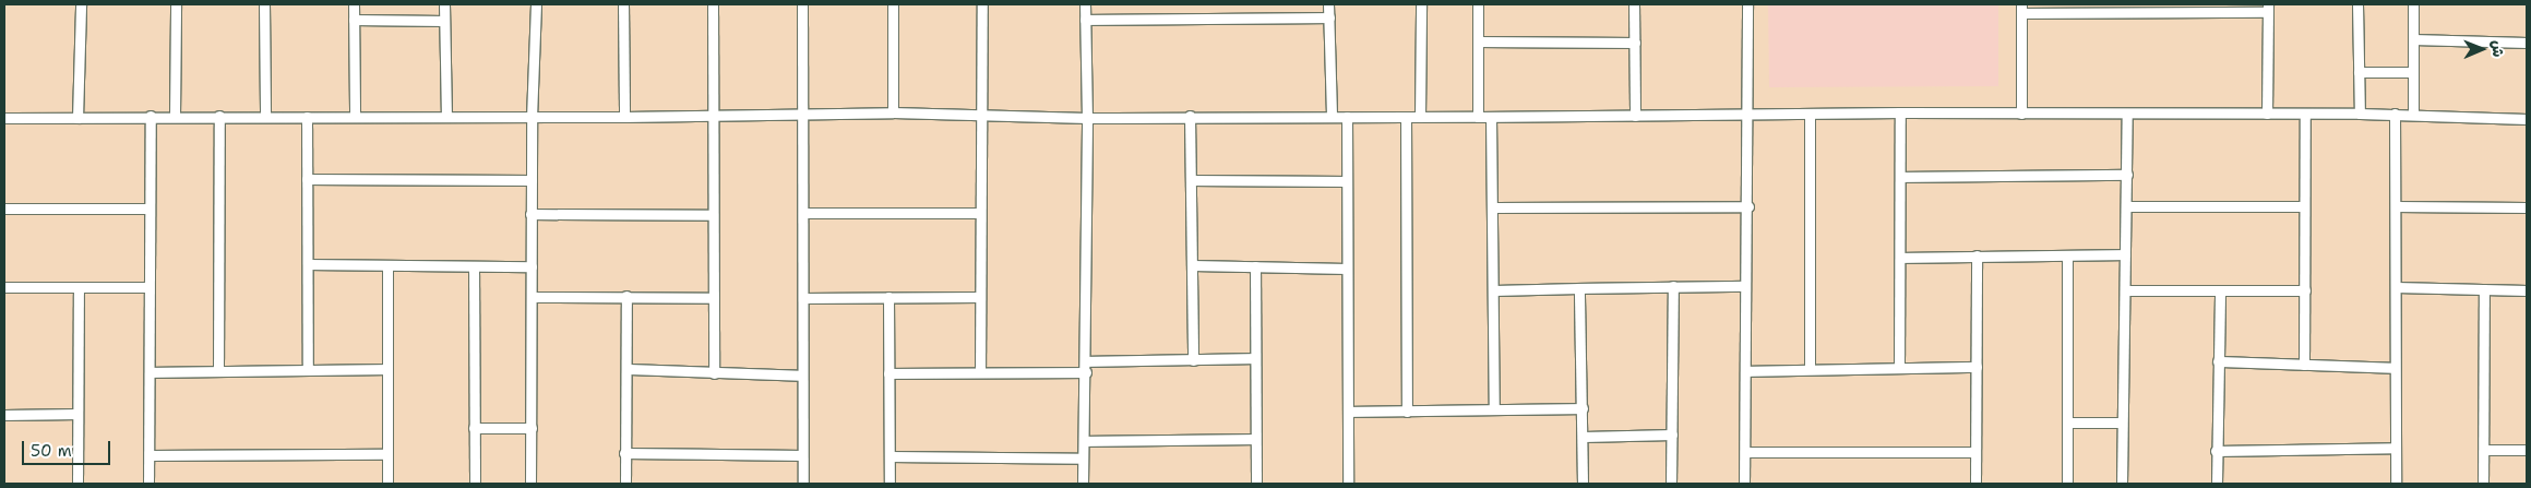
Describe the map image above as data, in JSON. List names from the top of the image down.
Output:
{
  "scale_bar": "50 m",
  "north": "right"
}
